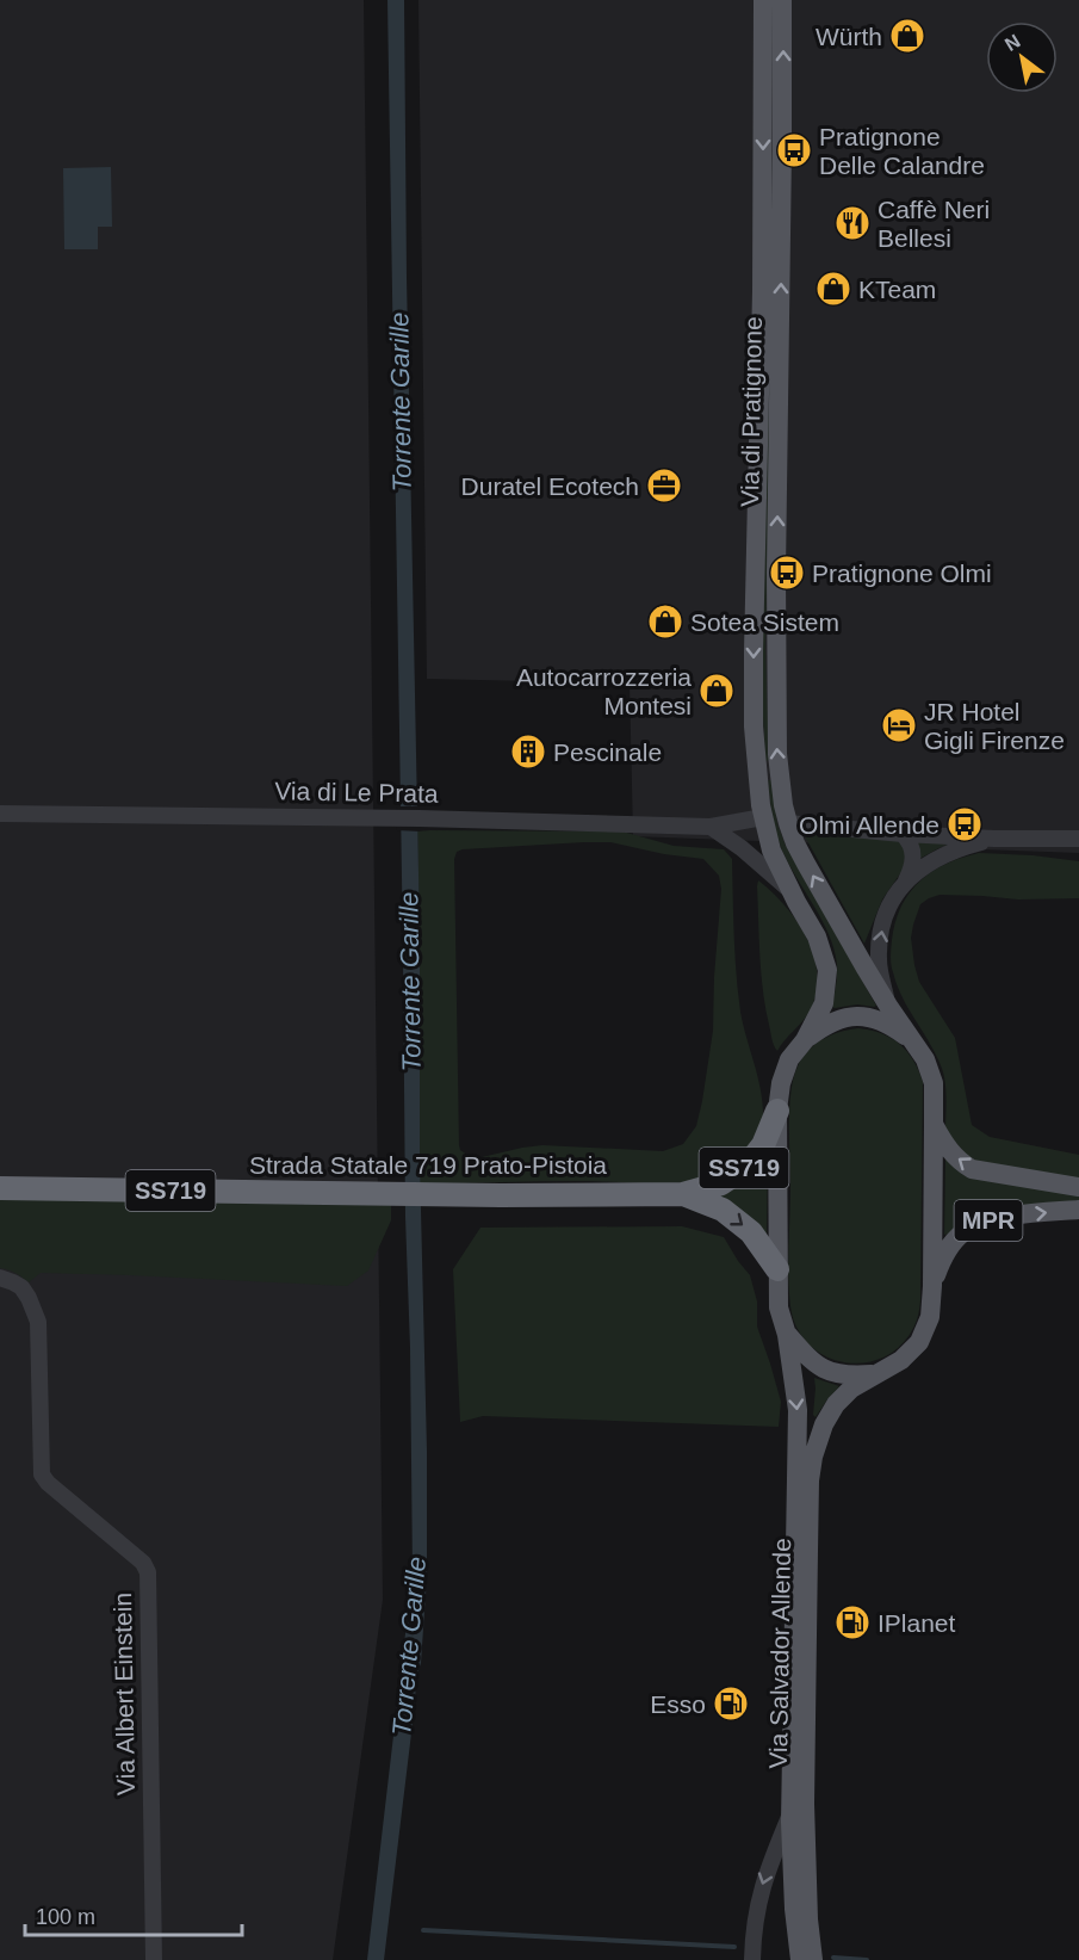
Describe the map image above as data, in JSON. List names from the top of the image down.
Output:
{
  "streets": {
    "highway": ["Strada Statale 719 Prato-Pistoia", "SS719"],
    "main road": ["Via di Pratignone", "MPR", "Via Salvador Allende"],
    "street": ["Via di Le Prata", "Via Albert Einstein"]
  },
  "crossings": [
    ["Via di Pratignone", "Via di Le Prata"],
    ["Via di Pratignone", "Via Salvador Allende"],
    ["Via di Le Prata", "Via Salvador Allende"],
    ["Strada Statale 719 Prato-Pistoia", "SS719"],
    ["SS719", "Via Salvador Allende"],
    ["MPR", "Via Salvador Allende"]
  ],
  "water": ["Torrente Garille"],
  "places": {
    "shop": [
      "Würth",
      "KTeam",
      "Sotea Sistem",
      "Autocarrozzeria Montesi"
    ],
    "bus stop": ["Pratignone Delle Calandre", "Pratignone Olmi", "Olmi Allende"],
    "restaurant": ["Caffè Neri Bellesi"],
    "office": ["Duratel Ecotech"],
    "hotel": ["JR Hotel Gigli Firenze"],
    "building": ["Pescinale"],
    "fuel station": ["IPlanet", "Esso"]
  },
  "scale_bar": "100 m",
  "north": "top left"
}
